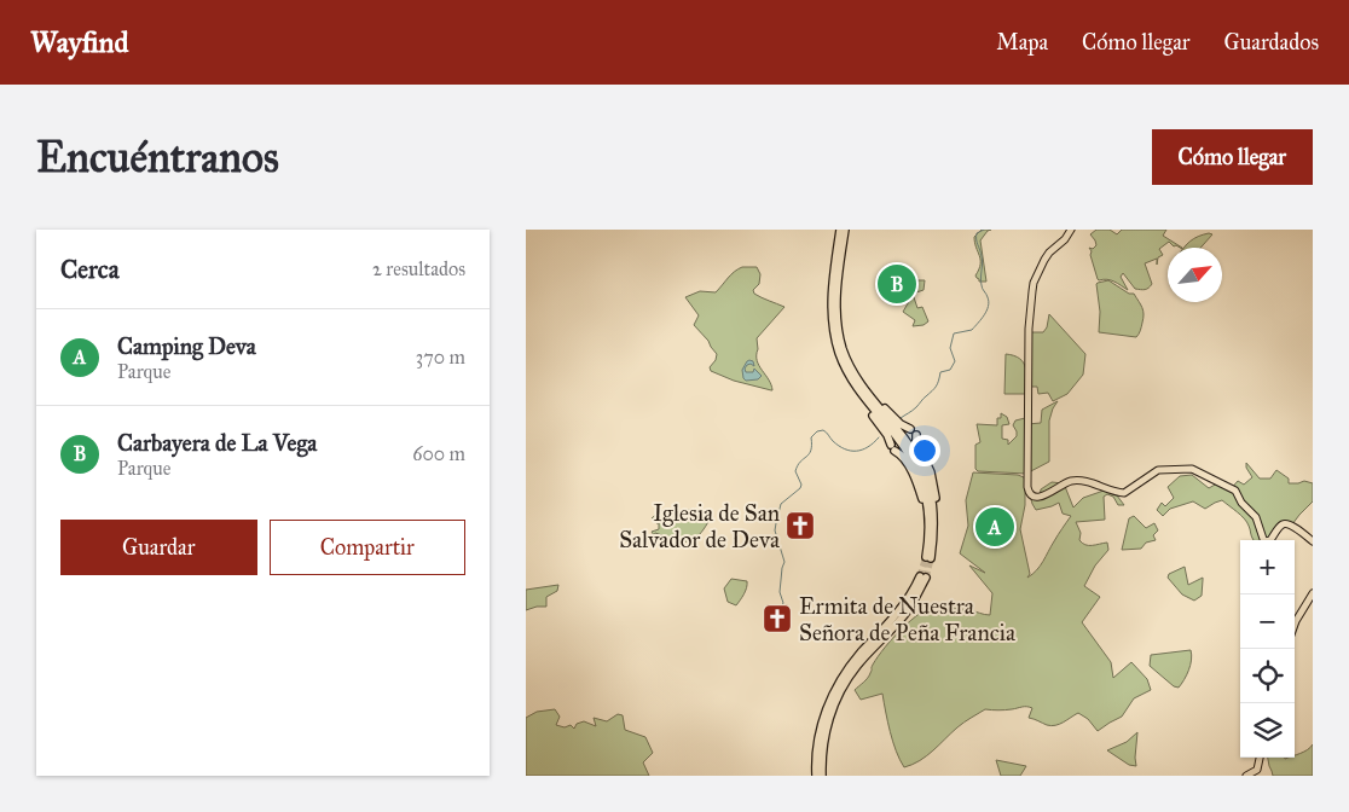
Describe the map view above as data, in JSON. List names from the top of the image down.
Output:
{
  "places": {
    "church": ["Iglesia de San Salvador de Deva", "Ermita de Nuestra Señora de Peña Francia"]
  },
  "north": "top right",
  "page": {
    "header": "Wayfind",
    "nav": ["Mapa", "Cómo llegar", "Guardados"],
    "buttons": [
      "Cómo llegar",
      ["Guardar", "Compartir"]
    ],
    "title": "Encuéntranos",
    "heading": ["Cerca", "2 resultados"],
    "pins": ["B", "A"],
    "list": [
      {
        "mark": "A",
        "name": "Camping Deva",
        "note": "Parque",
        "value": "370 m"
      },
      {
        "mark": "B",
        "name": "Carbayera de La Vega",
        "note": "Parque",
        "value": "600 m"
      }
    ],
    "map_buttons": ["+", "−"]
  }
}
